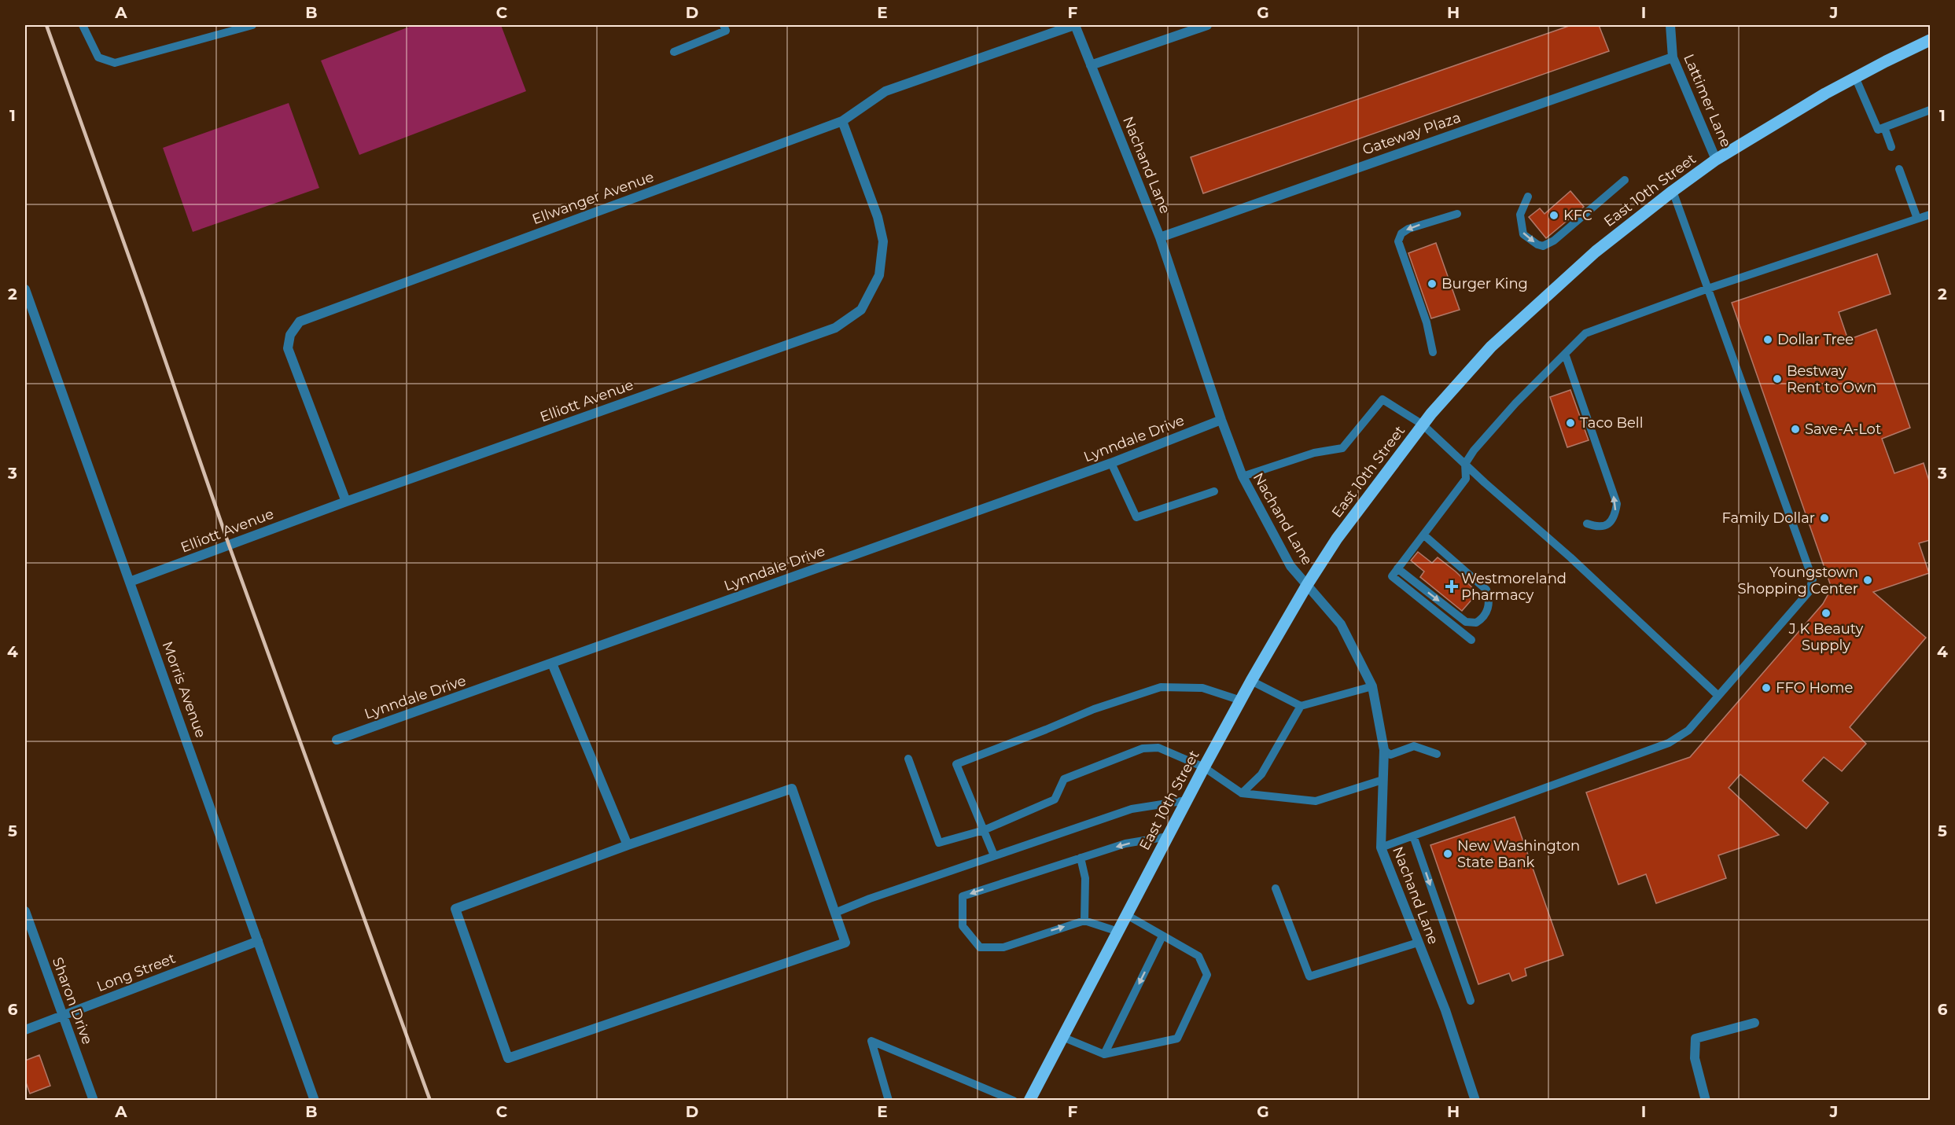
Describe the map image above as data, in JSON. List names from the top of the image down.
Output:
{
  "streets": {
    "main road": ["East 10th Street"],
    "street": [
      "Lattimer Lane",
      "Gateway Plaza",
      "Nachand Lane",
      "Ellwanger Avenue",
      "Elliott Avenue",
      "Lynndale Drive",
      "Morris Avenue",
      "Long Street",
      "Sharon Drive"
    ]
  },
  "crossings": [
    ["Lattimer Lane", "Gateway Plaza"],
    ["Lattimer Lane", "East 10th Street"],
    ["Gateway Plaza", "Nachand Lane"],
    ["Nachand Lane", "East 10th Street"],
    ["Nachand Lane", "Ellwanger Avenue"],
    ["Nachand Lane", "Lynndale Drive"],
    ["Ellwanger Avenue", "Elliott Avenue"],
    ["Elliott Avenue", "Morris Avenue"],
    ["Morris Avenue", "Long Street"],
    ["Long Street", "Sharon Drive"]
  ],
  "places": {
    "other": [
      "KFC",
      "Burger King",
      "Dollar Tree",
      "Bestway Rent to Own",
      "Taco Bell",
      "Save-A-Lot",
      "Family Dollar",
      "Youngstown Shopping Center",
      "J K Beauty Supply",
      "FFO Home",
      "New Washington State Bank"
    ],
    "health": ["Westmoreland Pharmacy"]
  },
  "grid": {
    "columns": [
      "A",
      "B",
      "C",
      "D",
      "E",
      "F",
      "G",
      "H",
      "I",
      "J"
    ],
    "rows": [
      "1",
      "2",
      "3",
      "4",
      "5",
      "6"
    ]
  }
}
